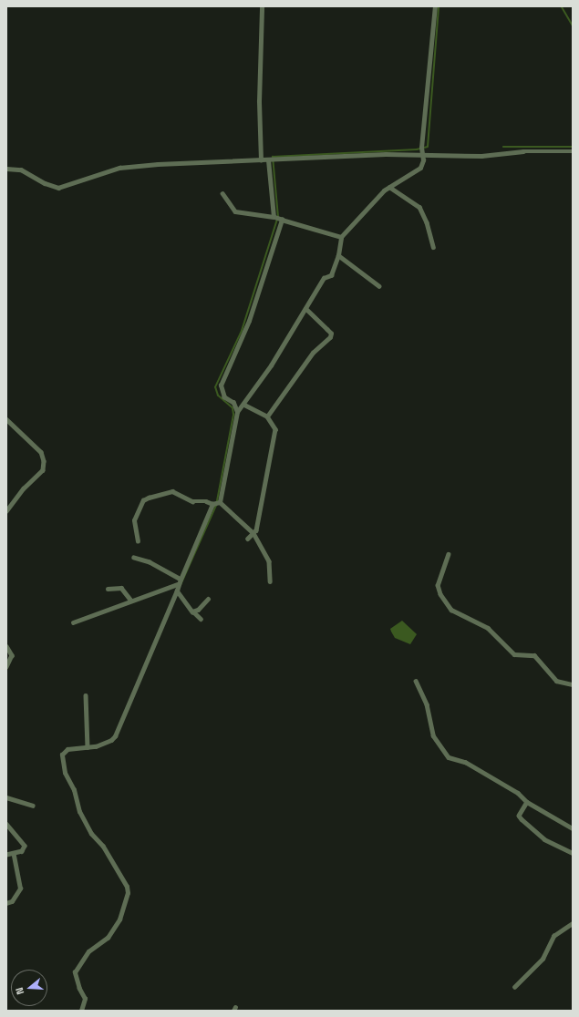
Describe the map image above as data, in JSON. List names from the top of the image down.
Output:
{
  "north": "left"
}
